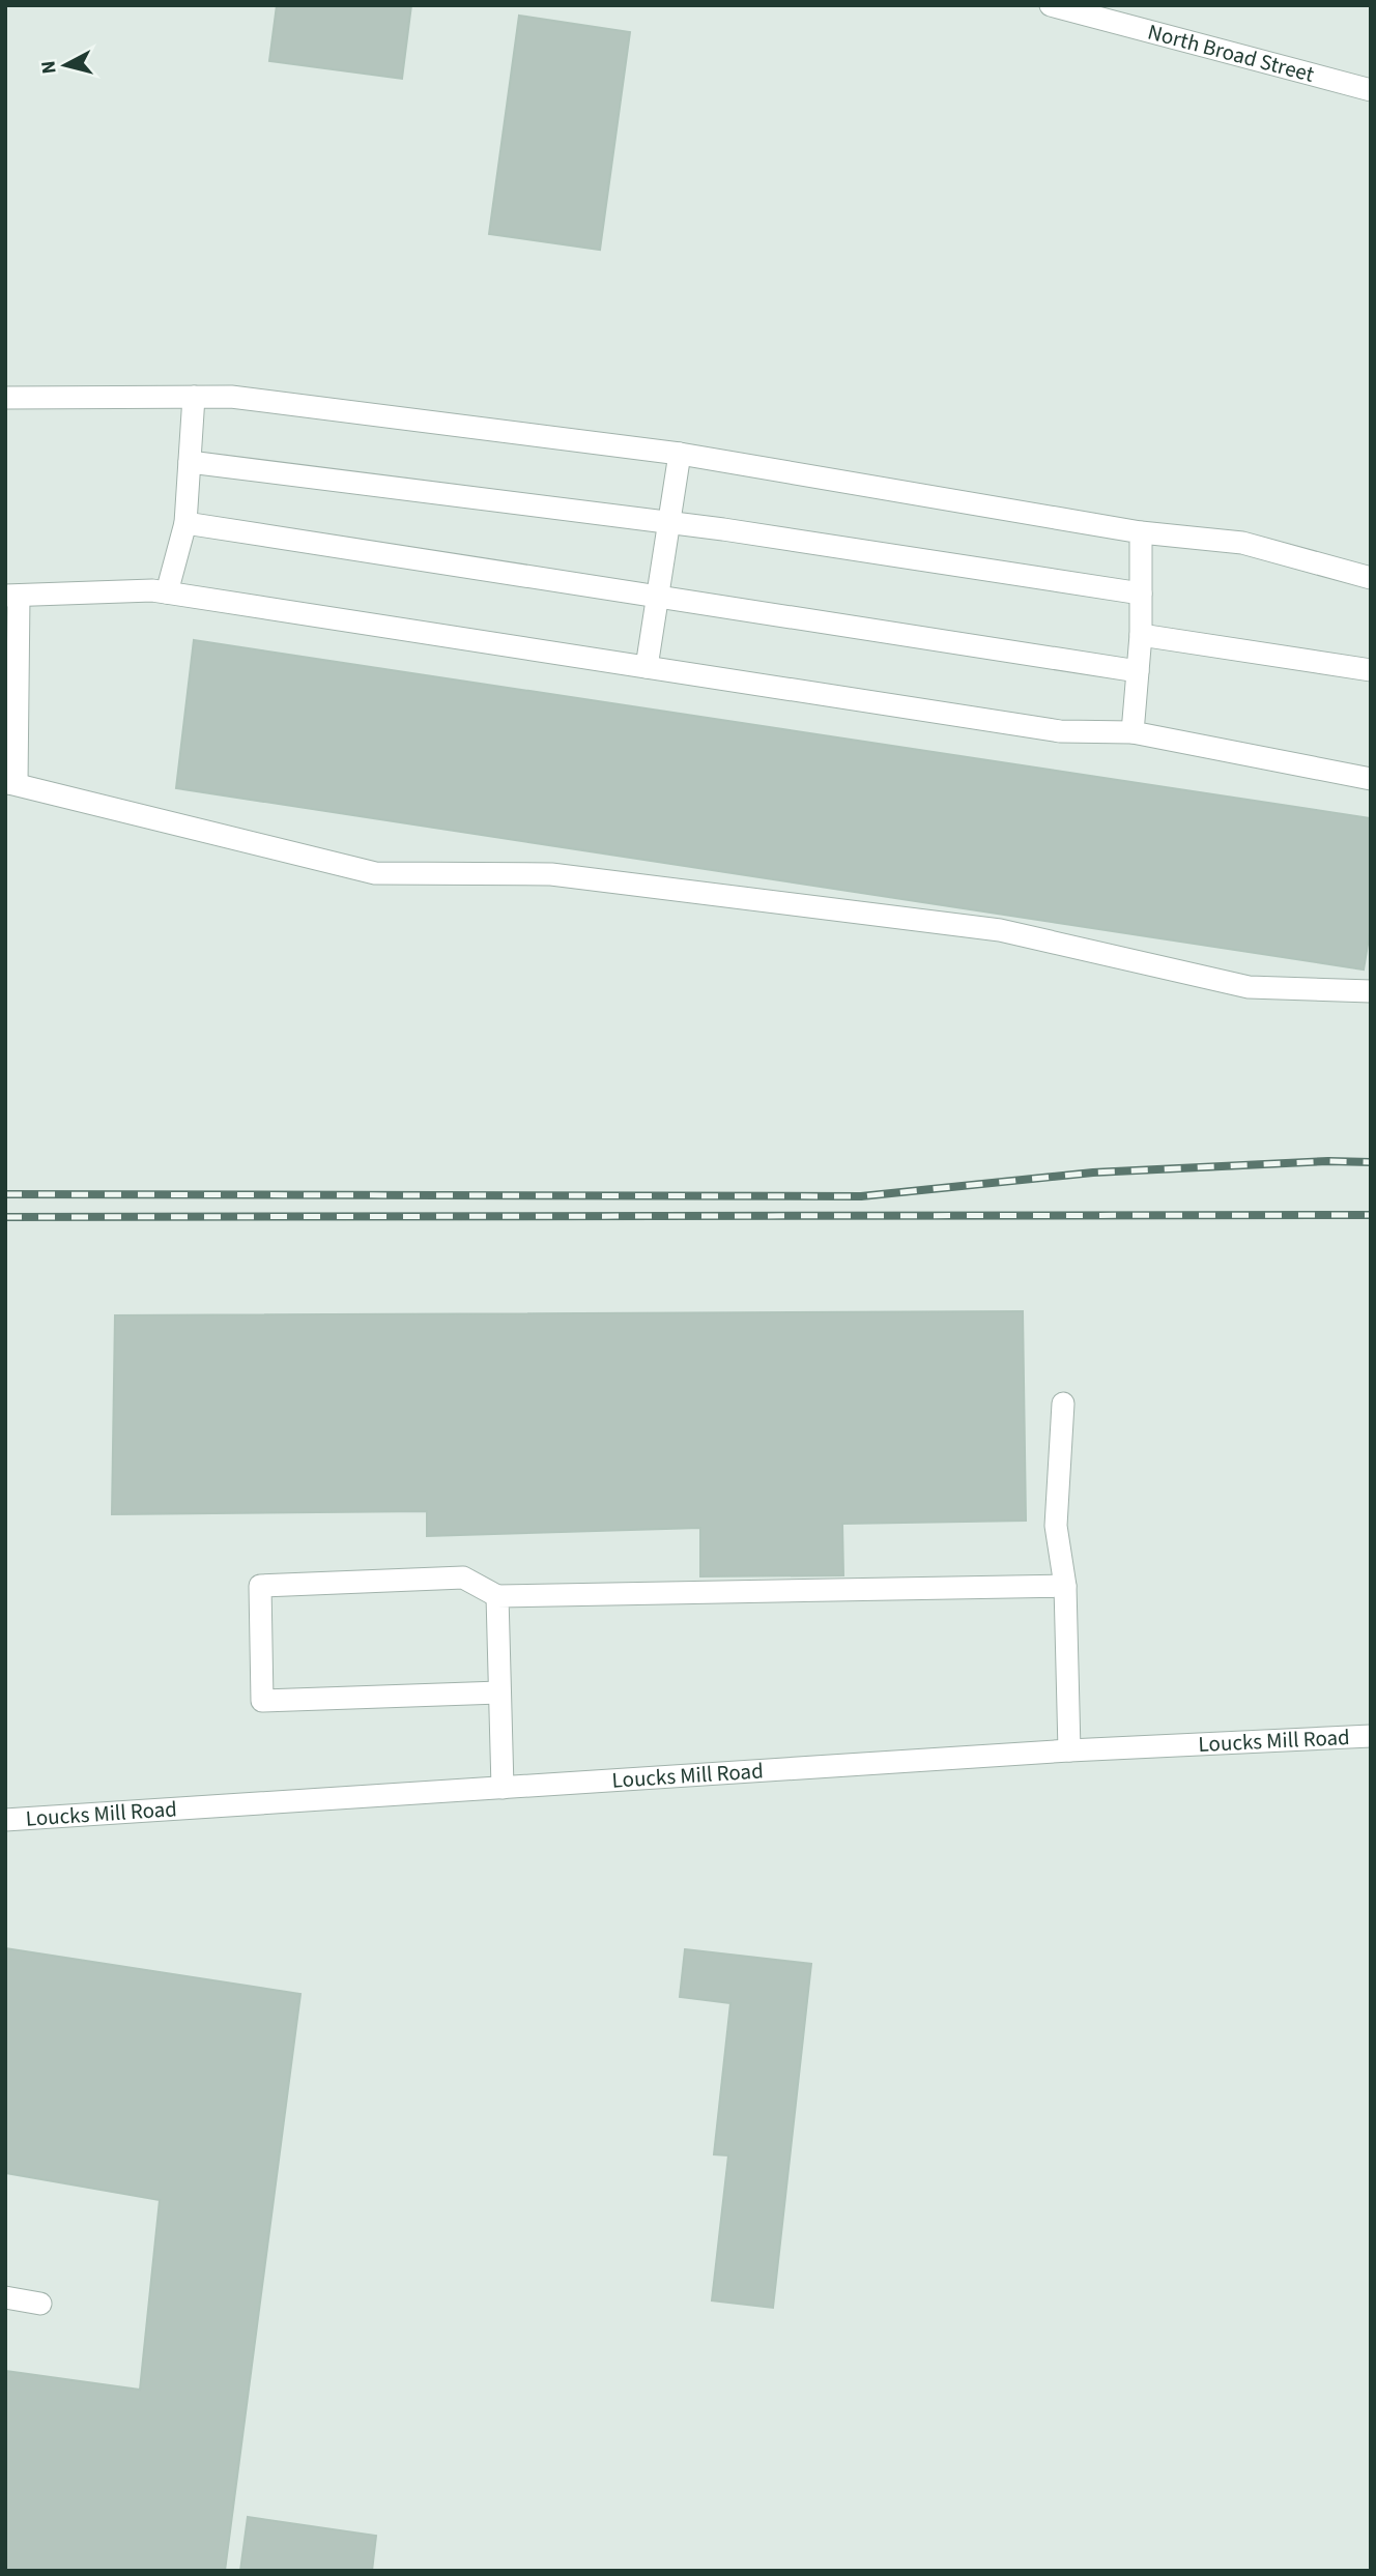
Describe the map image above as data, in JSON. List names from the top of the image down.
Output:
{
  "streets": {
    "street": ["North Broad Street", "Loucks Mill Road"]
  },
  "north": "left"
}
